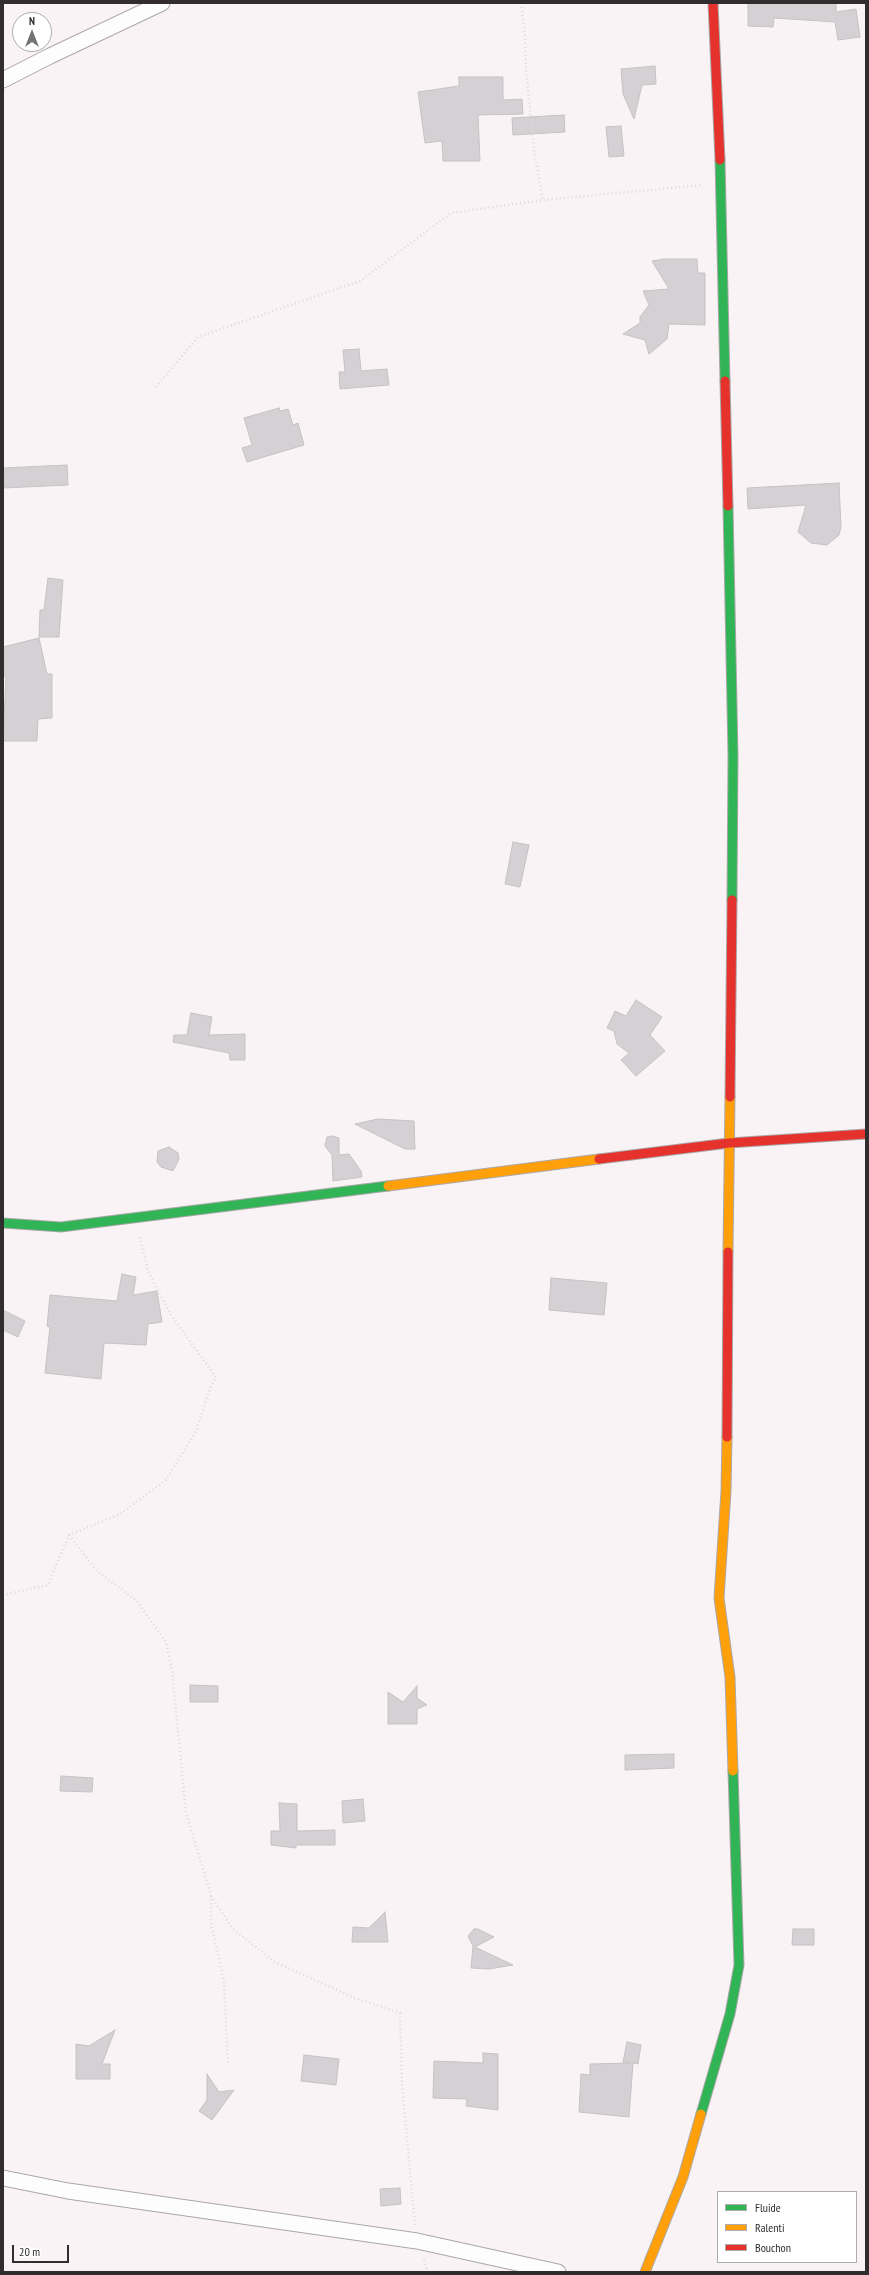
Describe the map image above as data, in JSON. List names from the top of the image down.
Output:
{
  "legend": ["Fluide", "Ralenti", "Bouchon"],
  "scale_bar": "20 m",
  "north": "top"
}
